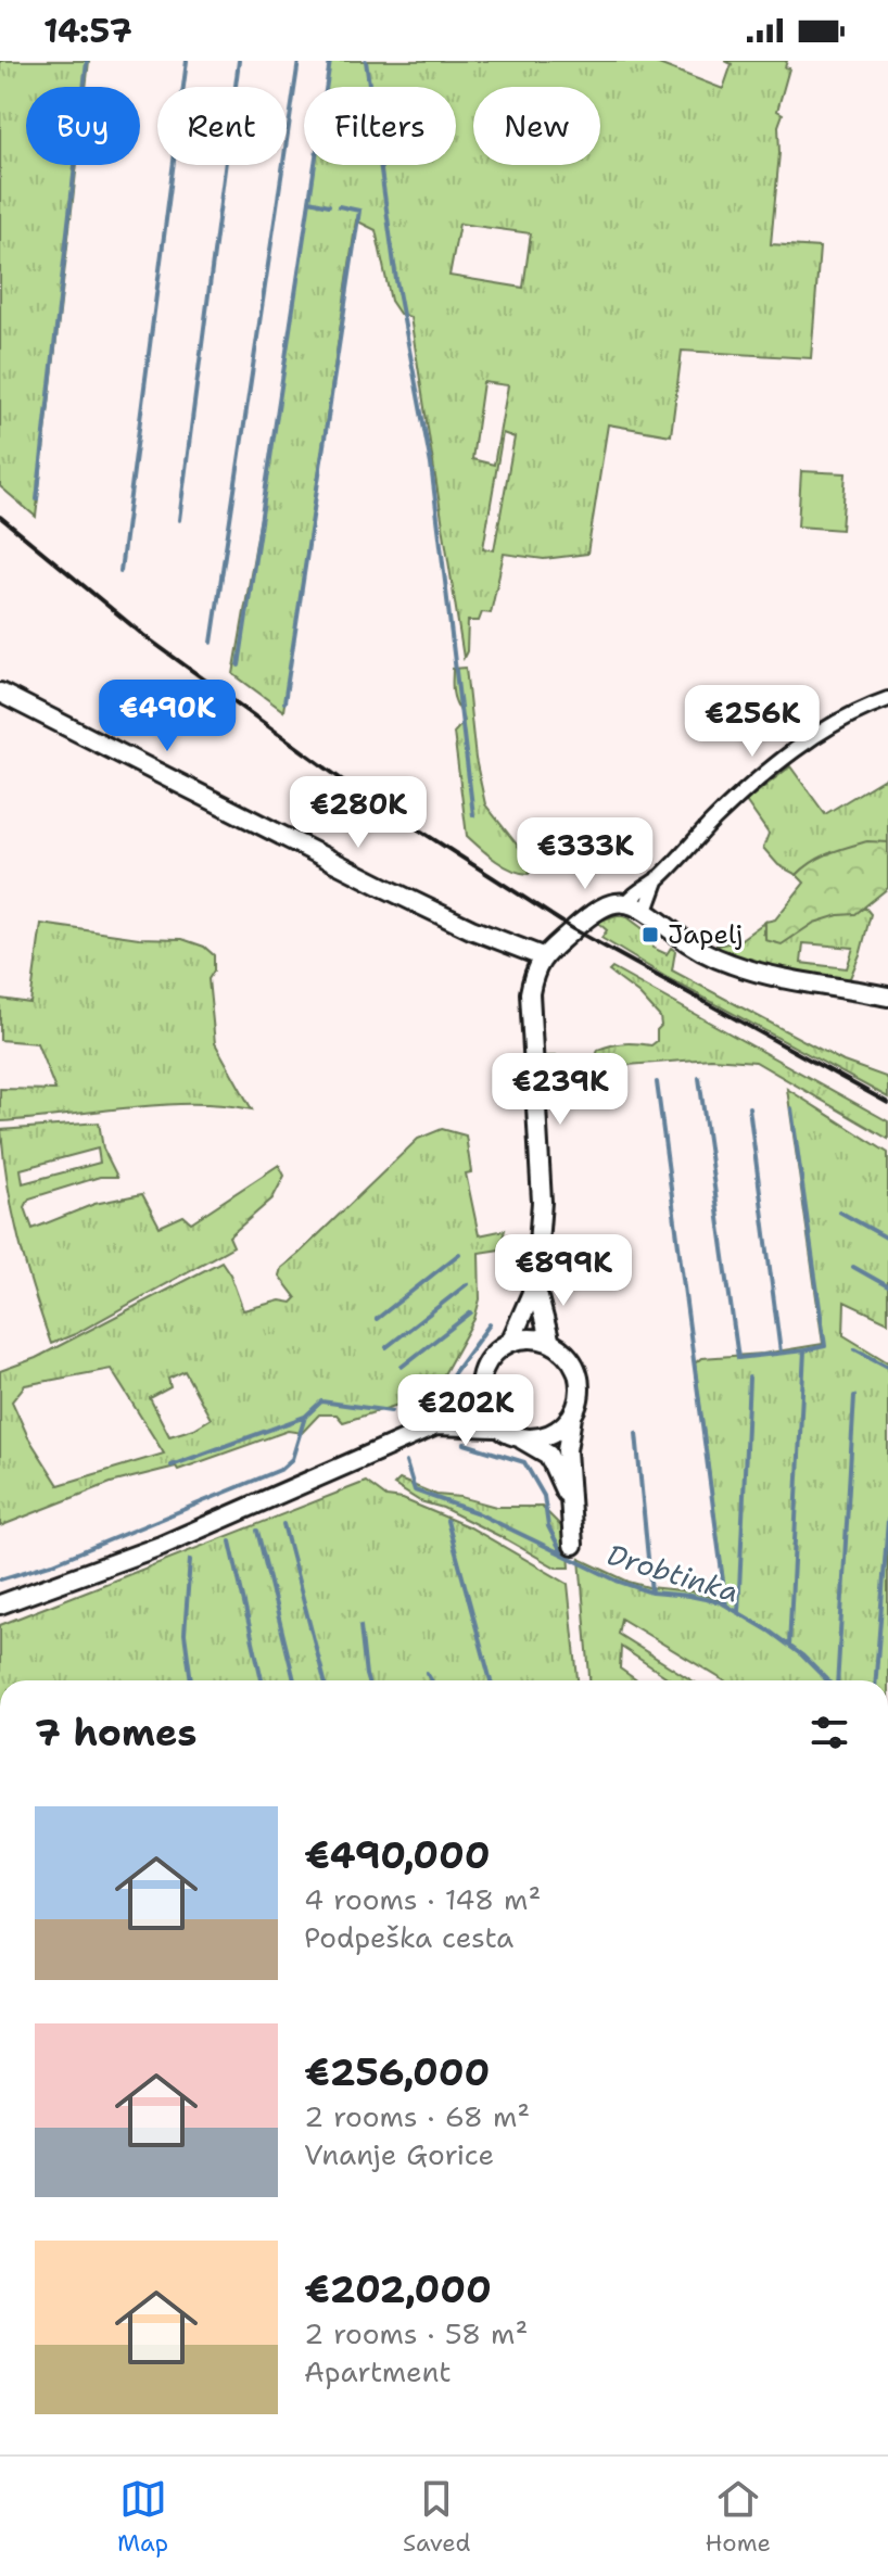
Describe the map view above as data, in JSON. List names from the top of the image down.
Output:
{
  "water": ["Drobtinka"],
  "places": {
    "transit": ["Japelj"]
  },
  "page": {
    "status": "14:57",
    "chip": [
      "Buy",
      "Rent",
      "Filters",
      "New"
    ],
    "price": [
      "€490K",
      "€256K",
      "€280K",
      "€333K",
      "€239K",
      "€899K",
      "€202K"
    ],
    "heading": "7 homes",
    "list": [
      {
        "name": "€490,000",
        "note": "4 rooms · 148 m² · Podpeška cesta"
      },
      {
        "name": "€256,000",
        "note": "2 rooms · 68 m² · Vnanje Gorice"
      },
      {
        "name": "€202,000",
        "note": "2 rooms · 58 m² · Apartment"
      }
    ],
    "tabs": ["Map", "Saved", "Home"]
  }
}
